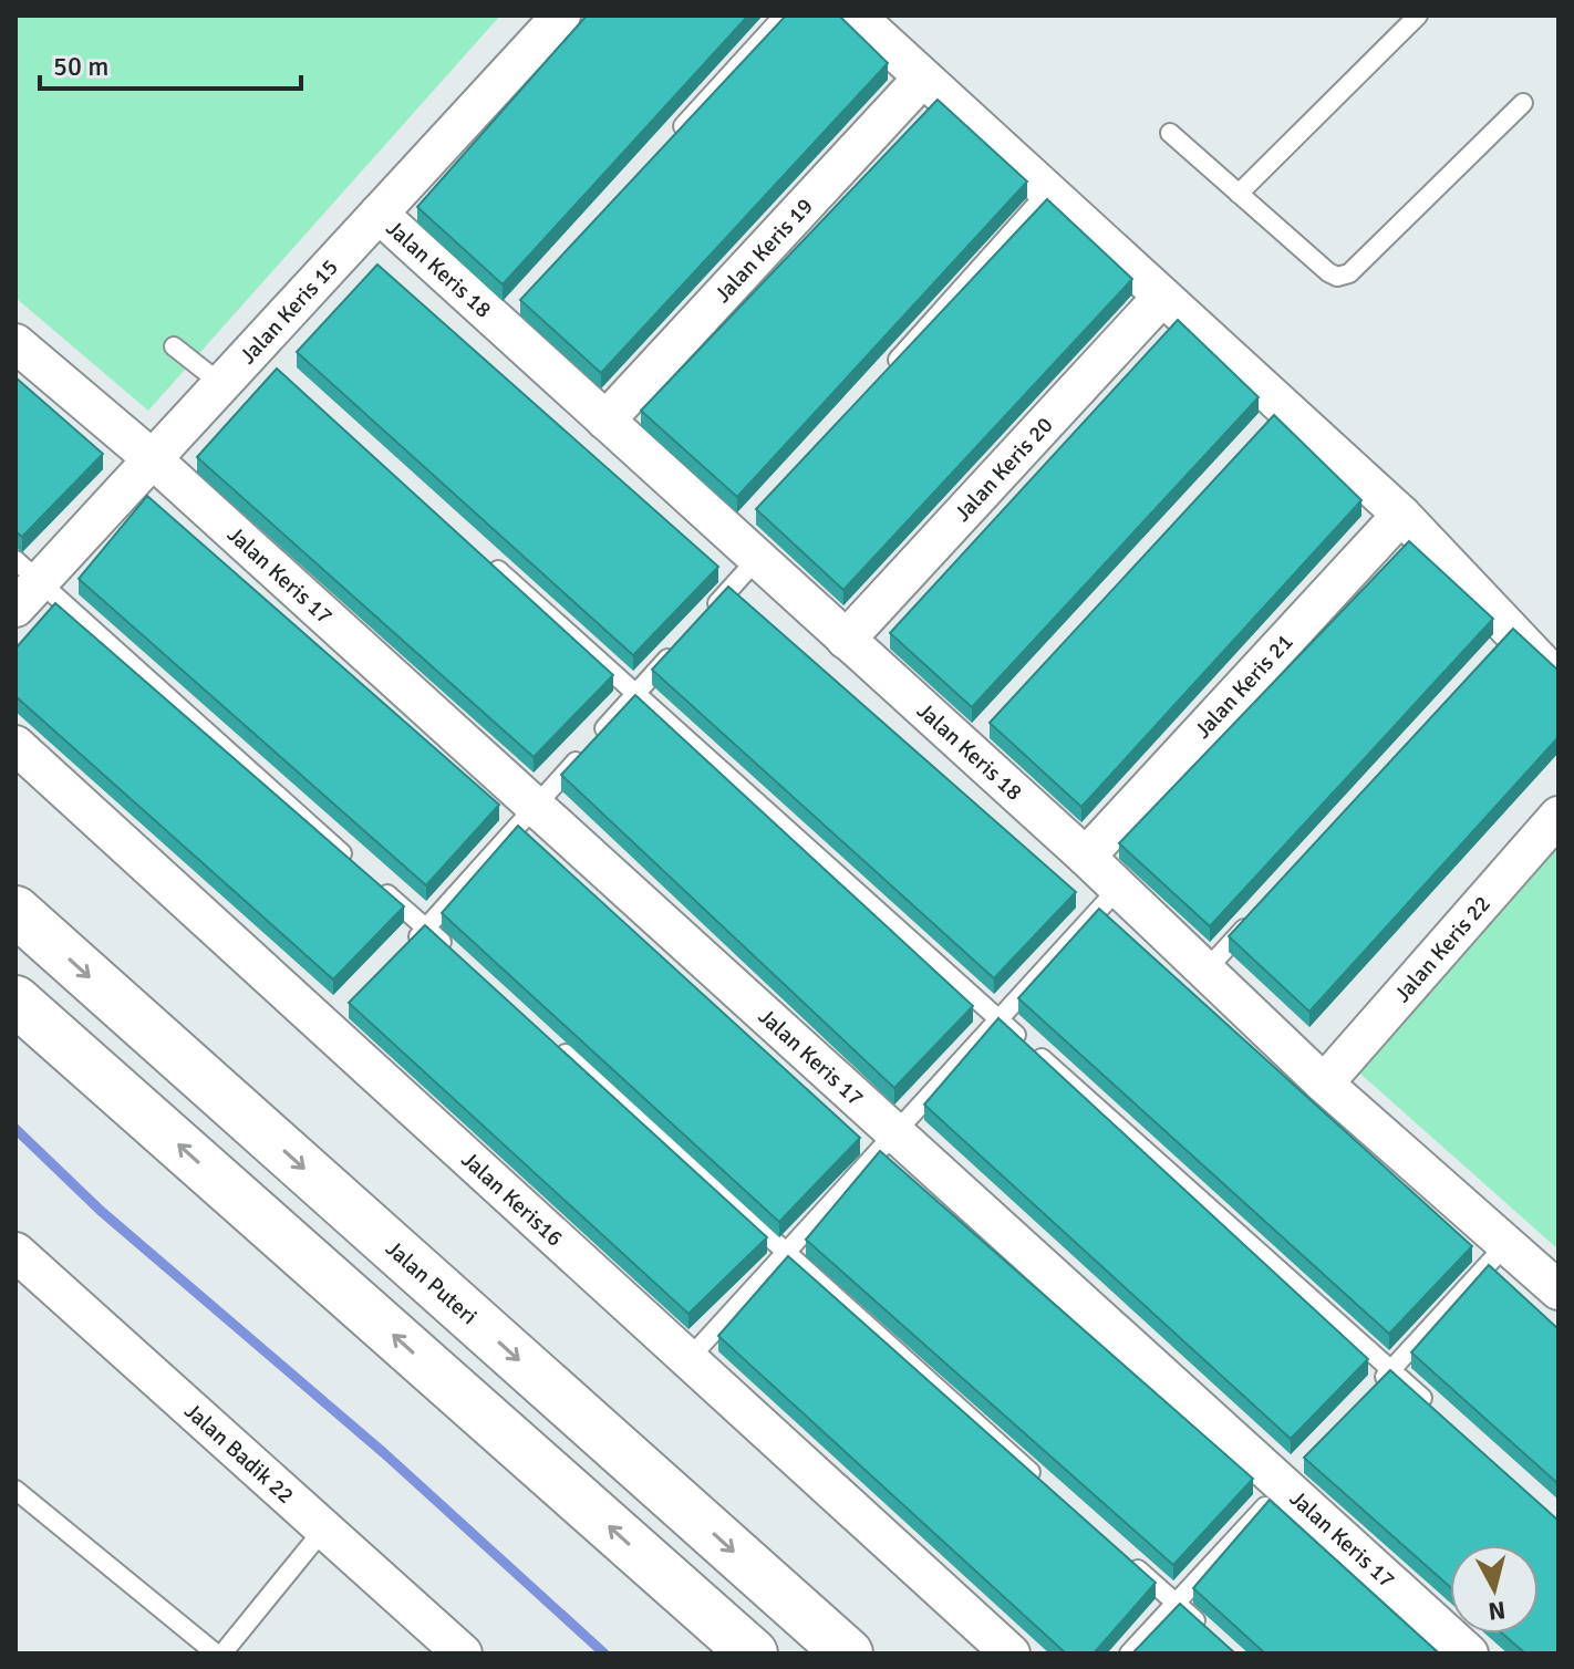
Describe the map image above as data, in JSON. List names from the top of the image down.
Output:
{
  "streets": {
    "main road": ["Jalan Puteri"],
    "street": [
      "Jalan Keris 19",
      "Jalan Keris 18",
      "Jalan Keris 15",
      "Jalan Keris 20",
      "Jalan Keris 17",
      "Jalan Keris 21",
      "Jalan Keris 22",
      "Jalan Keris16",
      "Jalan Badik 22"
    ]
  },
  "crossings": [
    ["Jalan Keris 19", "Jalan Keris 18"],
    ["Jalan Keris 18", "Jalan Keris 15"],
    ["Jalan Keris 18", "Jalan Keris 20"],
    ["Jalan Keris 18", "Jalan Keris 21"],
    ["Jalan Keris 18", "Jalan Keris 22"],
    ["Jalan Keris 15", "Jalan Keris 17"]
  ],
  "scale_bar": "50 m",
  "north": "bottom"
}
